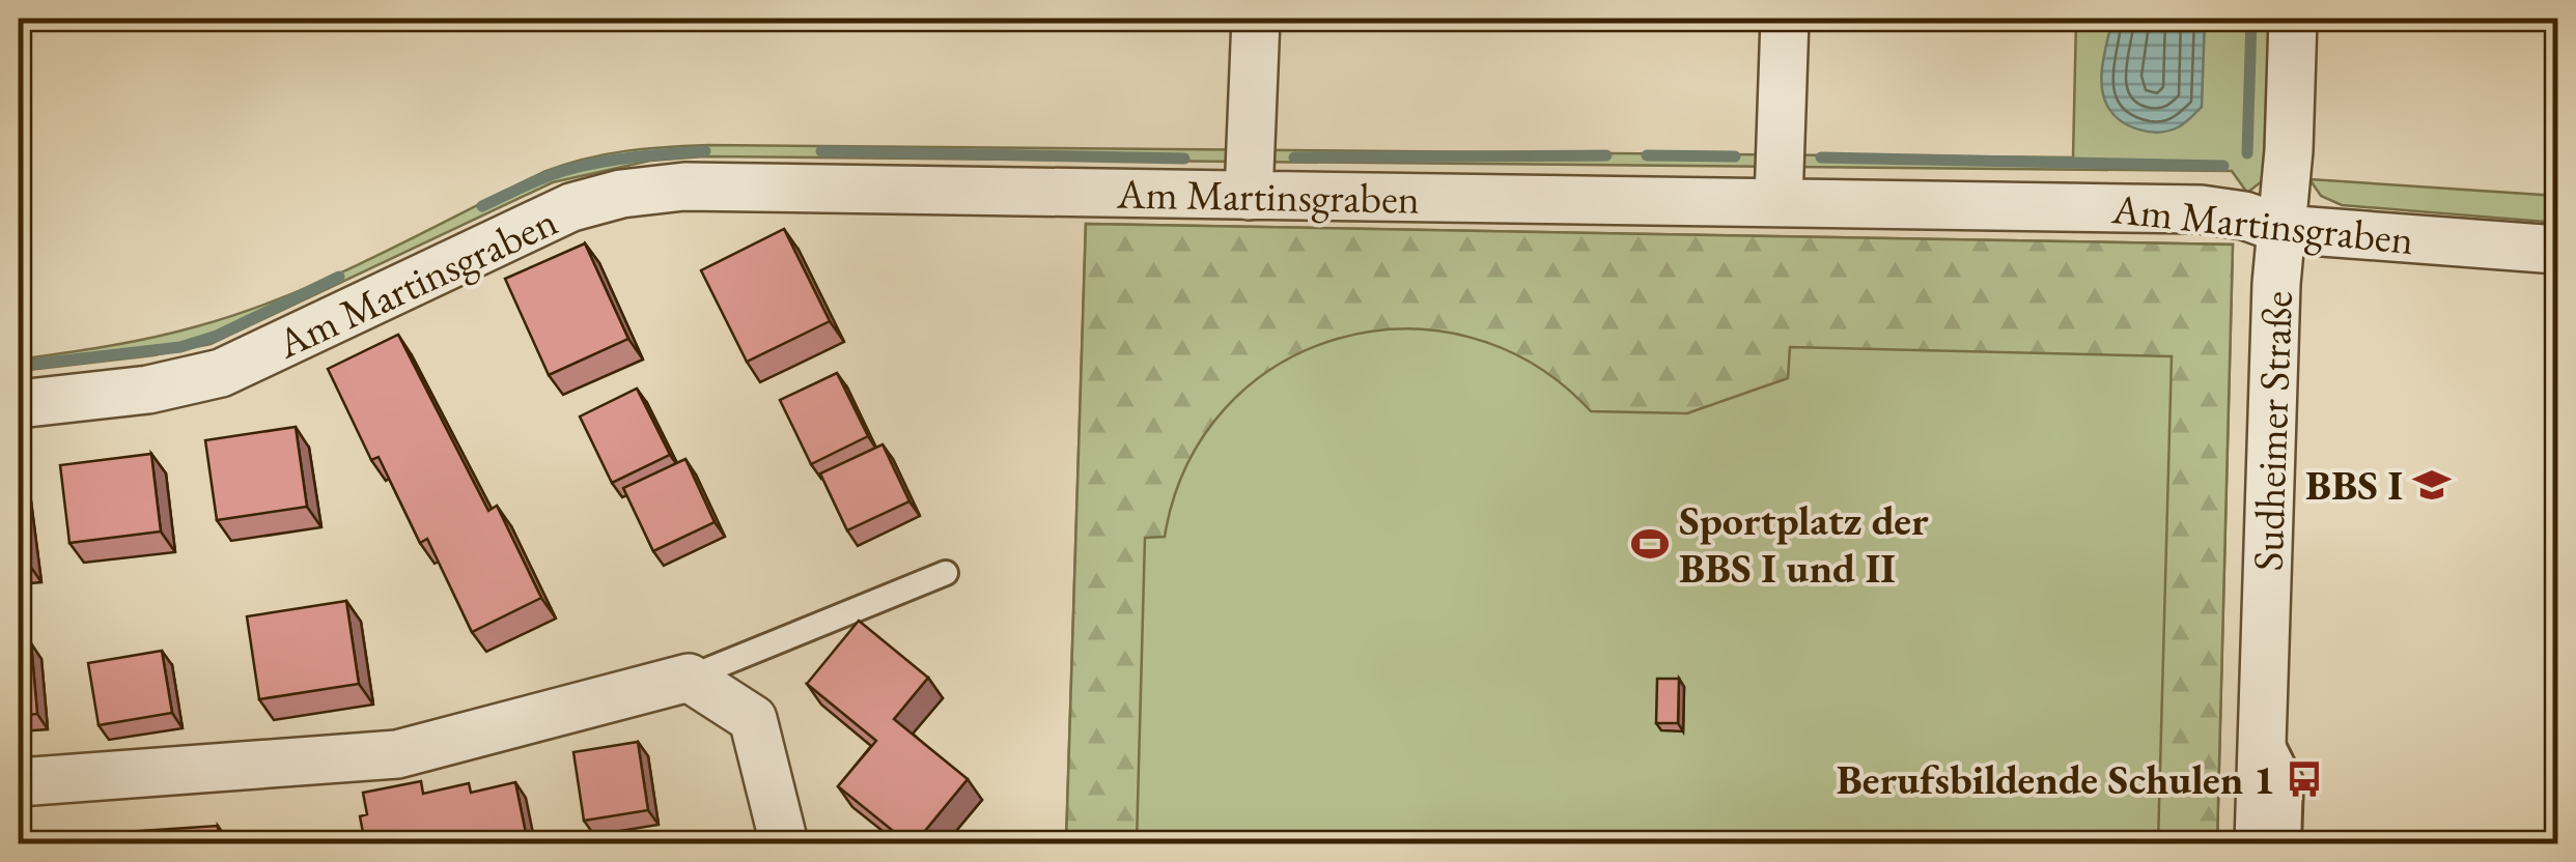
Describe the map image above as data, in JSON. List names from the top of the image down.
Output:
{
  "streets": {
    "street": ["Am Martinsgraben", "Sudheimer Straße"]
  },
  "crossings": [
    ["Am Martinsgraben", "Sudheimer Straße"]
  ],
  "places": {
    "school or university": ["BBS I"],
    "sports": ["Sportplatz der BBS I und II"],
    "bus stop": ["Berufsbildende Schulen 1"]
  }
}
